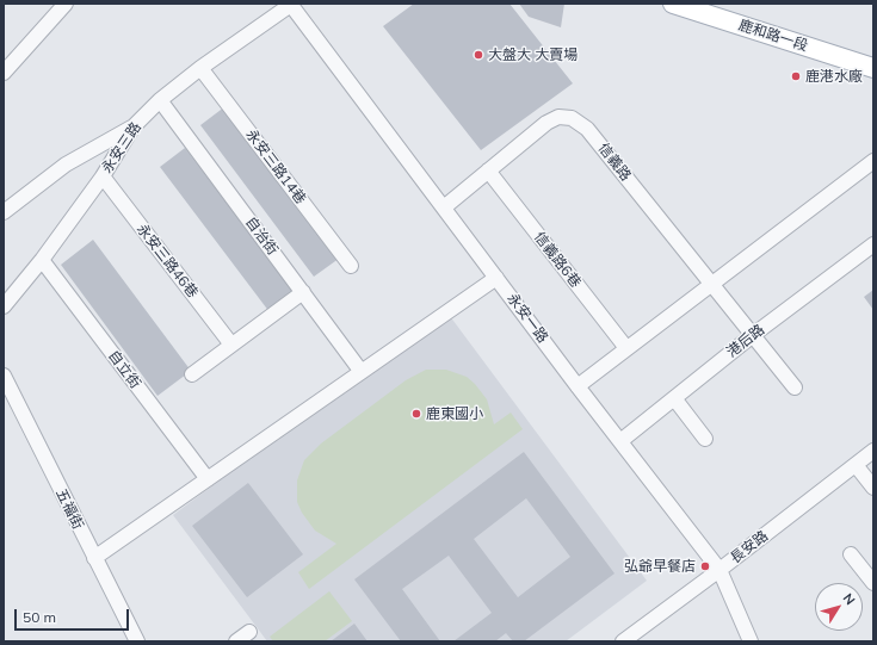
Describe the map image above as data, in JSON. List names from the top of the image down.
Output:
{
  "streets": {
    "main road": ["鹿和路一段"],
    "street": [
      "永安三路",
      "信義路",
      "永安三路14巷",
      "自治街",
      "信義路6巷",
      "永安三路46巷",
      "永安一路",
      "港后路",
      "自立街",
      "五福街",
      "長安路"
    ]
  },
  "crossings": [
    ["永安三路", "永安三路14巷"],
    ["永安三路", "自治街"],
    ["永安三路", "永安三路46巷"],
    ["永安三路", "永安一路"],
    ["永安三路", "自立街"],
    ["信義路", "信義路6巷"],
    ["信義路", "永安一路"],
    ["信義路", "港后路"],
    ["永安一路", "港后路"],
    ["永安一路", "長安路"]
  ],
  "places": [
    "大盤大 大賣場",
    "鹿港水廠",
    "鹿東國小",
    "弘爺早餐店"
  ],
  "scale_bar": "50 m",
  "north": "top right"
}
